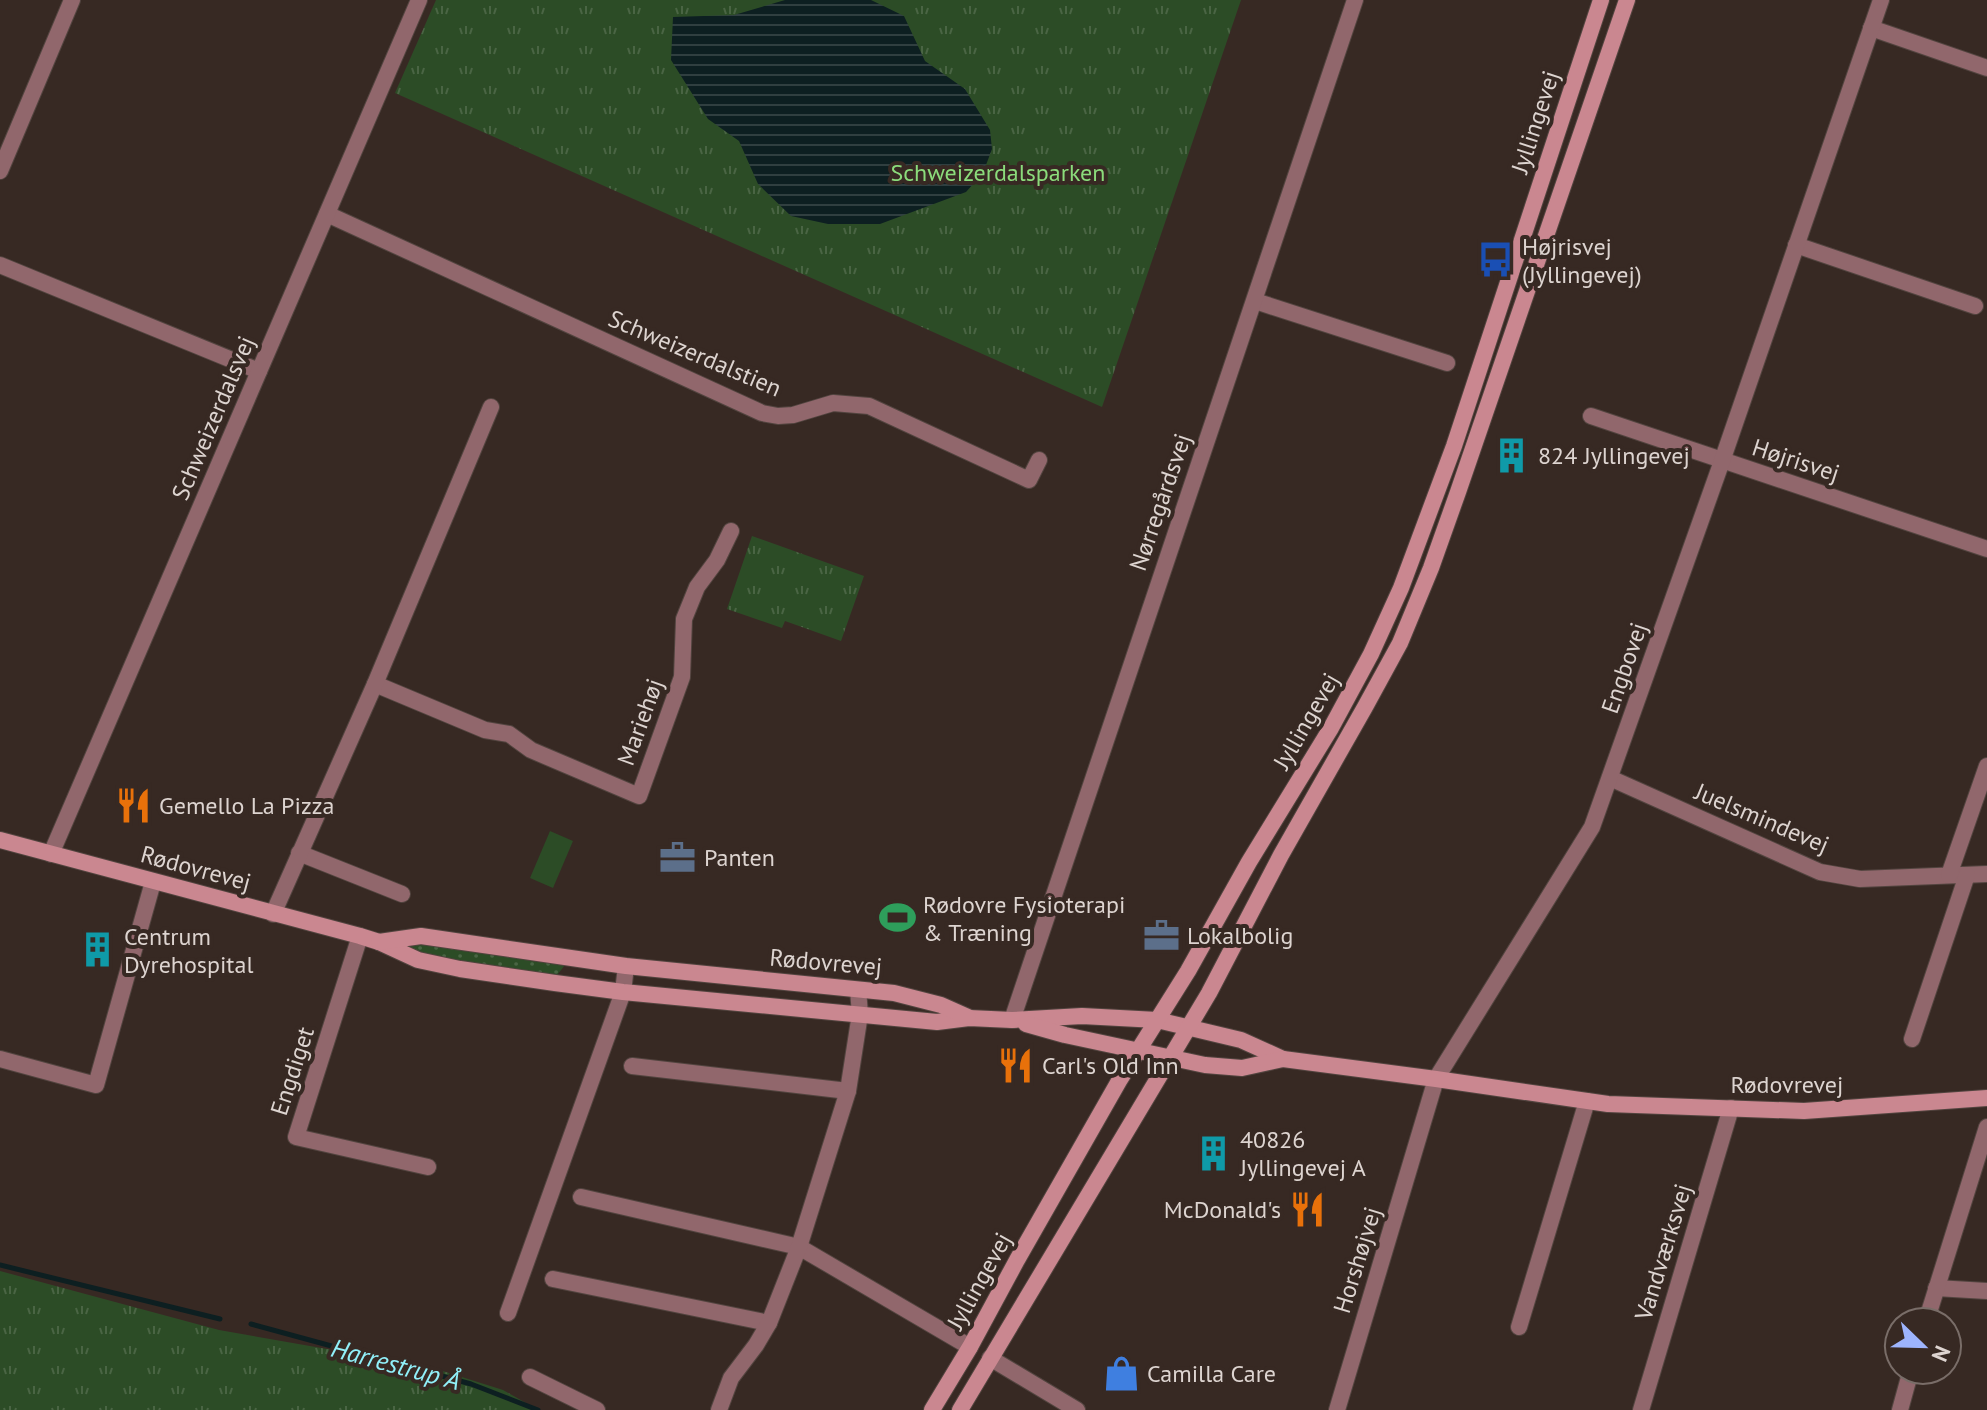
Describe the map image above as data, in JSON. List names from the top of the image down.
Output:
{
  "streets": {
    "street": [
      "Jyllingevej",
      "Schweizerdalstien",
      "Schweizerdalsvej",
      "Højrisvej",
      "Nørregårdsvej",
      "Engbovej",
      "Mariehøj",
      "Juelsmindevej",
      "Rødovrevej",
      "Engdiget",
      "Vandværksvej",
      "Horshøjvej"
    ]
  },
  "crossings": [
    ["Jyllingevej", "Rødovrevej"],
    ["Schweizerdalstien", "Schweizerdalsvej"],
    ["Schweizerdalsvej", "Rødovrevej"],
    ["Højrisvej", "Engbovej"],
    ["Nørregårdsvej", "Rødovrevej"],
    ["Engbovej", "Juelsmindevej"],
    ["Engbovej", "Rødovrevej"],
    ["Engbovej", "Horshøjvej"],
    ["Rødovrevej", "Engdiget"],
    ["Rødovrevej", "Vandværksvej"],
    ["Rødovrevej", "Horshøjvej"]
  ],
  "water": ["Harrestrup Å"],
  "parks": ["Schweizerdalsparken"],
  "places": {
    "bus stop": ["Højrisvej (Jyllingevej)"],
    "building": ["824 Jyllingevej", "Centrum Dyrehospital", "40826 Jyllingevej A"],
    "restaurant": ["Gemello La Pizza", "Carl's Old Inn", "McDonald's"],
    "office": ["Panten", "Lokalbolig"],
    "sports": ["Rødovre Fysioterapi & Træning"],
    "shop": ["Camilla Care"]
  },
  "north": "bottom right"
}
